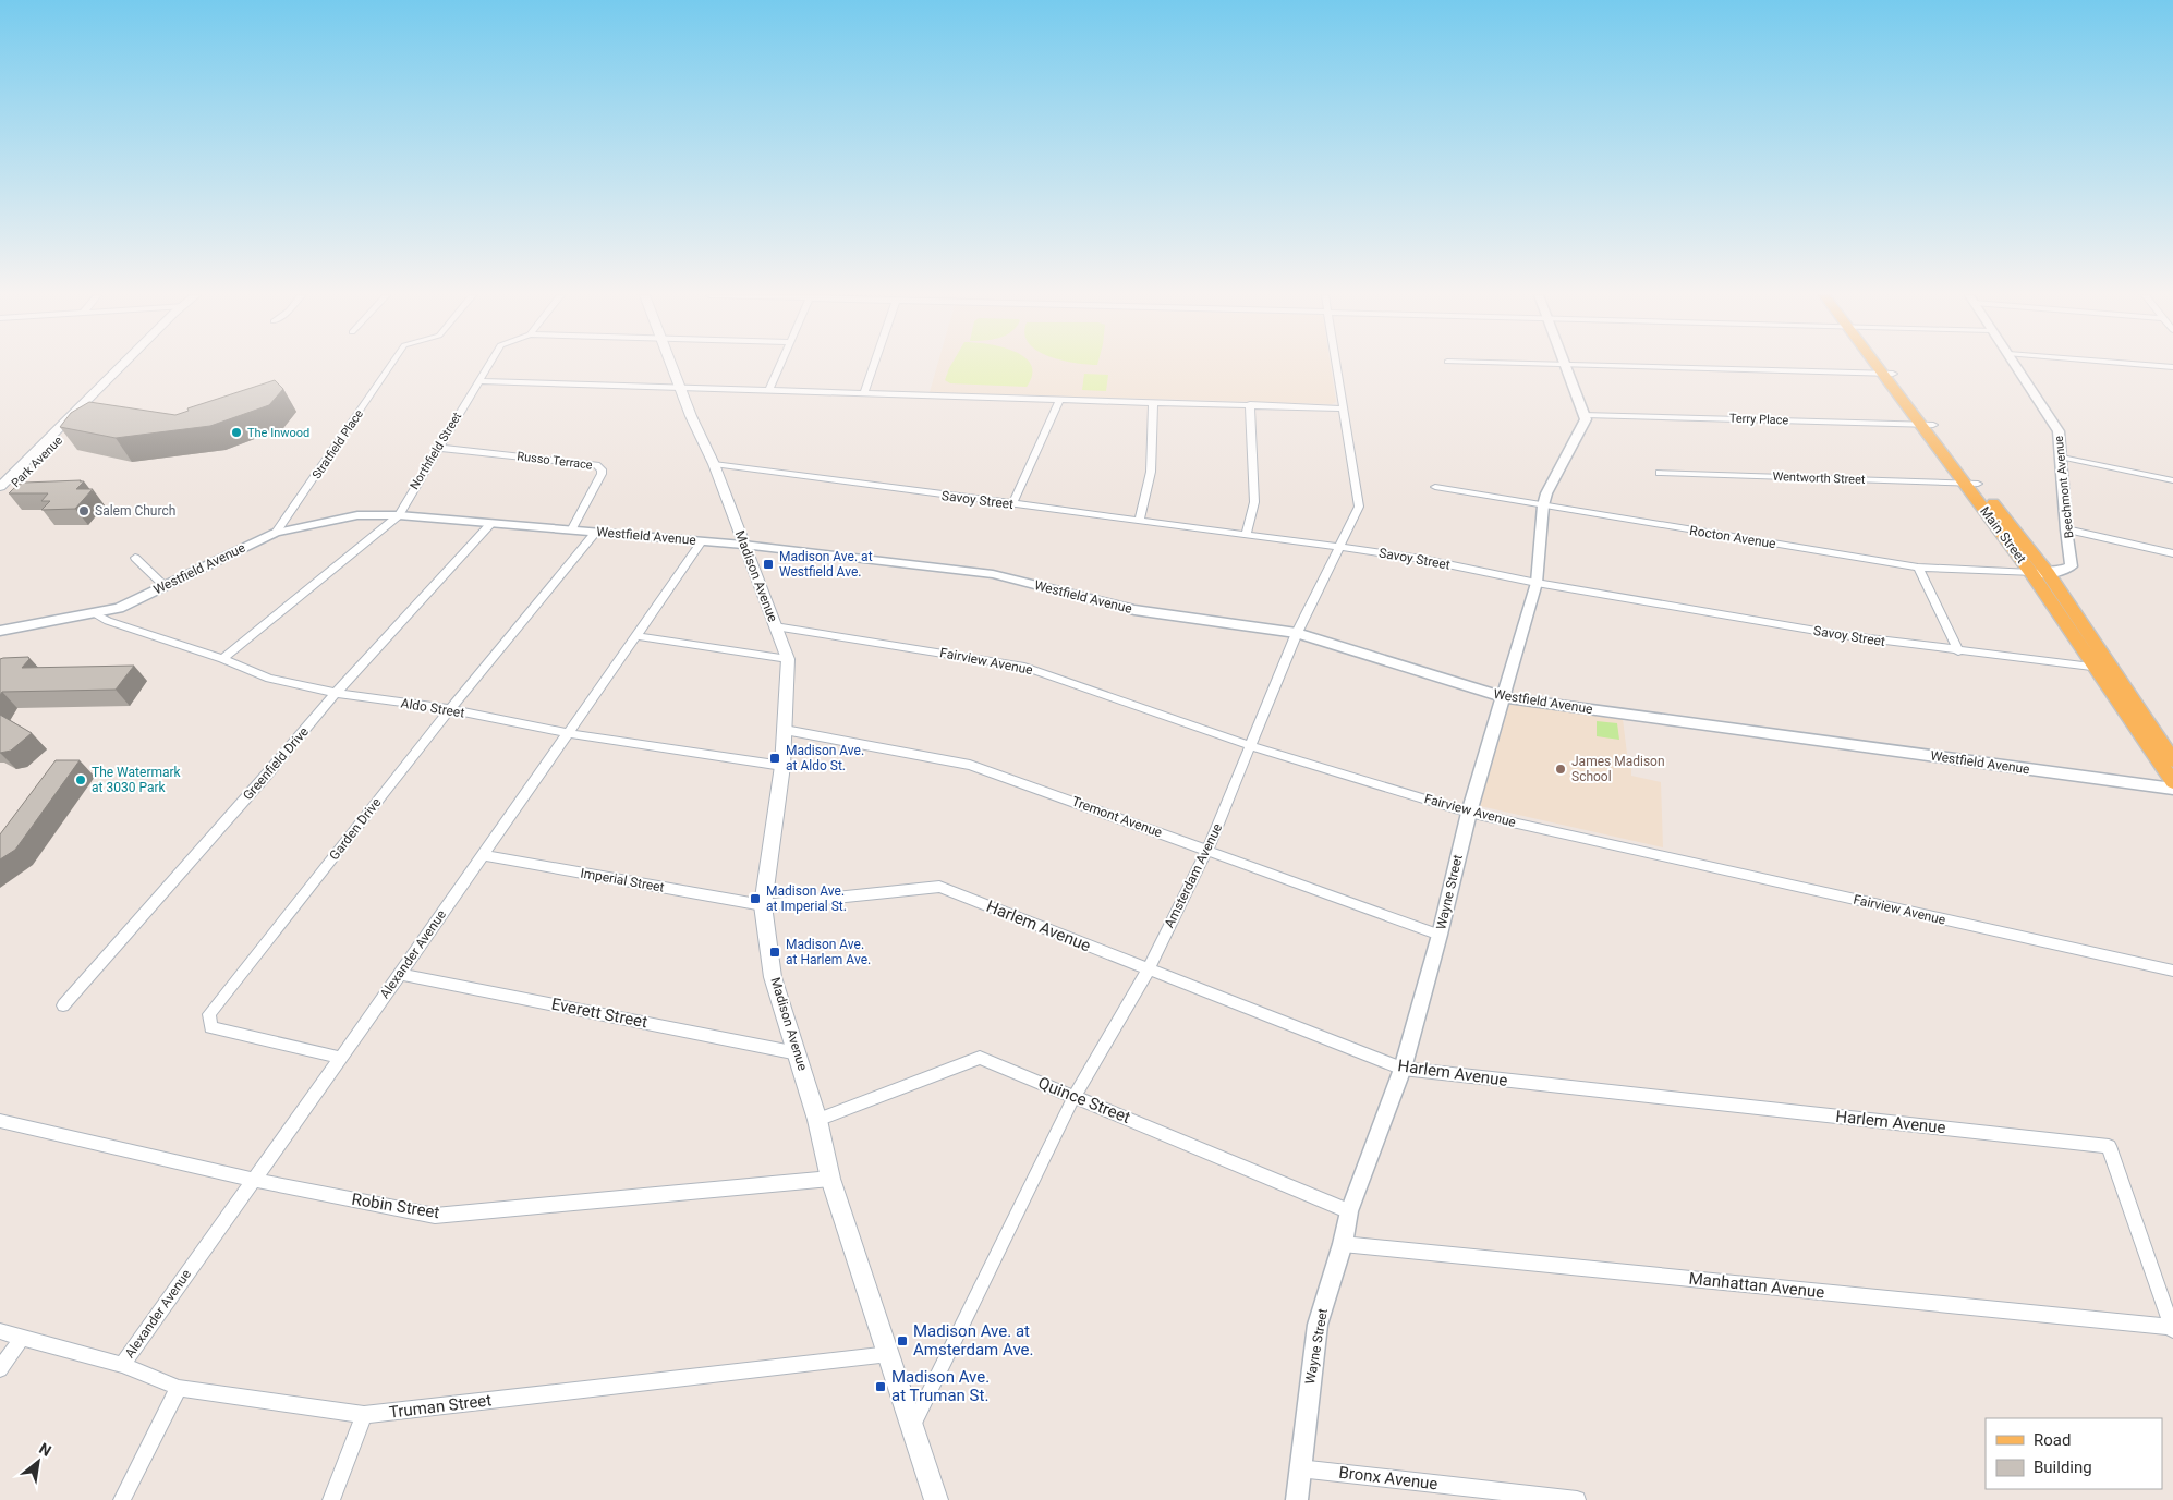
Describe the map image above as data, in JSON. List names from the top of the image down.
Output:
{
  "streets": {
    "main road": ["Park Avenue", "Main Street", "Madison Avenue"],
    "street": [
      "Terry Place",
      "Stratfield Place",
      "Northfield Street",
      "Russo Terrace",
      "Wentworth Street",
      "Beechmont Avenue",
      "Savoy Street",
      "Westfield Avenue",
      "Rocton Avenue",
      "Fairview Avenue",
      "Aldo Street",
      "Greenfield Drive",
      "Tremont Avenue",
      "Garden Drive",
      "Amsterdam Avenue",
      "Imperial Street",
      "Wayne Street",
      "Harlem Avenue",
      "Alexander Avenue",
      "Everett Street",
      "Quince Street",
      "Robin Street",
      "Manhattan Avenue",
      "Truman Street",
      "Bronx Avenue"
    ]
  },
  "crossings": [
    ["Terry Place", "Main Street"],
    ["Terry Place", "Wayne Street"],
    ["Stratfield Place", "Westfield Avenue"],
    ["Northfield Street", "Russo Terrace"],
    ["Northfield Street", "Westfield Avenue"],
    ["Russo Terrace", "Westfield Avenue"],
    ["Wentworth Street", "Main Street"],
    ["Beechmont Avenue", "Main Street"],
    ["Beechmont Avenue", "Rocton Avenue"],
    ["Savoy Street", "Main Street"],
    ["Savoy Street", "Madison Avenue"],
    ["Savoy Street", "Amsterdam Avenue"],
    ["Savoy Street", "Wayne Street"],
    ["Main Street", "Rocton Avenue"],
    ["Westfield Avenue", "Madison Avenue"],
    ["Westfield Avenue", "Aldo Street"],
    ["Westfield Avenue", "Greenfield Drive"],
    ["Westfield Avenue", "Garden Drive"],
    ["Westfield Avenue", "Amsterdam Avenue"],
    ["Westfield Avenue", "Wayne Street"],
    ["Westfield Avenue", "Alexander Avenue"],
    ["Rocton Avenue", "Wayne Street"],
    ["Madison Avenue", "Fairview Avenue"],
    ["Madison Avenue", "Aldo Street"],
    ["Madison Avenue", "Tremont Avenue"],
    ["Madison Avenue", "Amsterdam Avenue"],
    ["Madison Avenue", "Imperial Street"],
    ["Madison Avenue", "Harlem Avenue"],
    ["Madison Avenue", "Everett Street"],
    ["Madison Avenue", "Quince Street"],
    ["Madison Avenue", "Robin Street"],
    ["Madison Avenue", "Truman Street"],
    ["Fairview Avenue", "Amsterdam Avenue"],
    ["Fairview Avenue", "Wayne Street"],
    ["Aldo Street", "Greenfield Drive"],
    ["Aldo Street", "Garden Drive"],
    ["Aldo Street", "Alexander Avenue"],
    ["Tremont Avenue", "Amsterdam Avenue"],
    ["Tremont Avenue", "Wayne Street"],
    ["Garden Drive", "Alexander Avenue"],
    ["Amsterdam Avenue", "Harlem Avenue"],
    ["Amsterdam Avenue", "Quince Street"],
    ["Imperial Street", "Harlem Avenue"],
    ["Imperial Street", "Alexander Avenue"],
    ["Wayne Street", "Harlem Avenue"],
    ["Wayne Street", "Quince Street"],
    ["Wayne Street", "Manhattan Avenue"],
    ["Wayne Street", "Bronx Avenue"],
    ["Harlem Avenue", "Manhattan Avenue"],
    ["Alexander Avenue", "Everett Street"],
    ["Alexander Avenue", "Robin Street"],
    ["Alexander Avenue", "Truman Street"]
  ],
  "places": {
    "other": [
      "The Inwood",
      "Salem Church",
      "James Madison School",
      "The Watermark at 3030 Park"
    ],
    "transit": [
      "Madison Ave. at Westfield Ave.",
      "Madison Ave. at Aldo St.",
      "Madison Ave. at Imperial St.",
      "Madison Ave. at Harlem Ave.",
      "Madison Ave. at Amsterdam Ave.",
      "Madison Ave. at Truman St."
    ]
  },
  "legend": ["Road", "Building"],
  "north": "top right"
}
